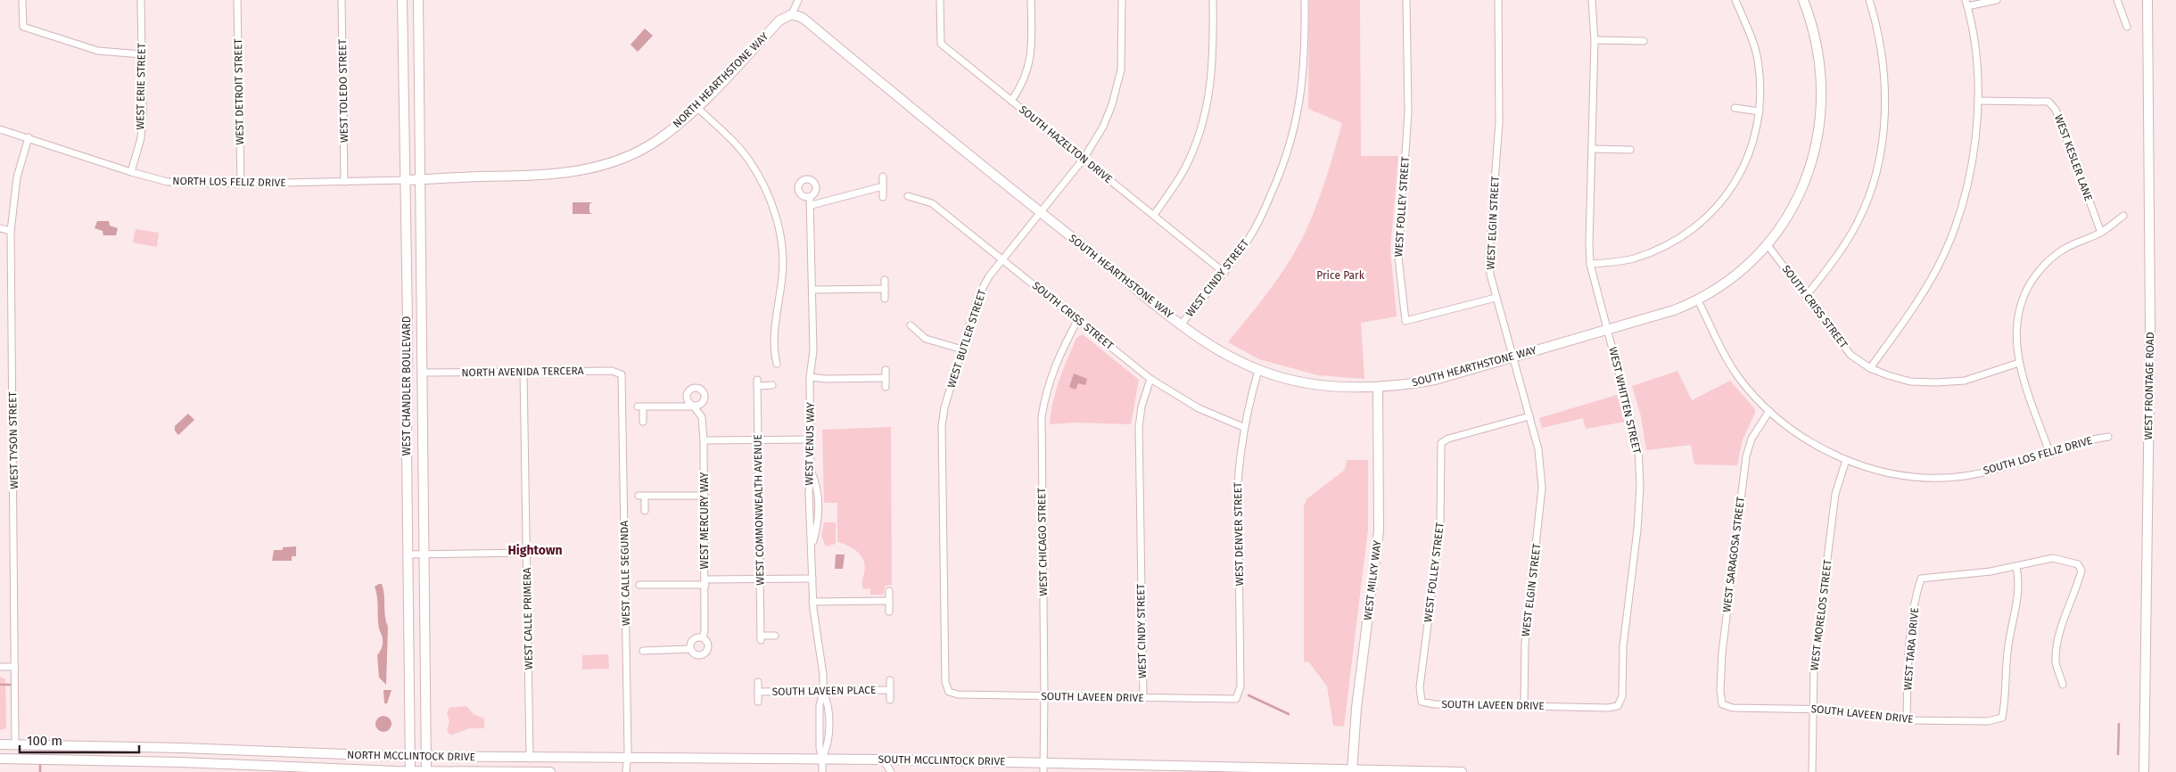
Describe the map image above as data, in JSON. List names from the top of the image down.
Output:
{
  "streets": {
    "main road": [
      "NORTH HEARTHSTONE WAY",
      "SOUTH HEARTHSTONE WAY",
      "WEST CHANDLER BOULEVARD",
      "WEST FRONTAGE ROAD",
      "WEST MILKY WAY",
      "NORTH MCCLINTOCK DRIVE",
      "SOUTH MCCLINTOCK DRIVE"
    ],
    "street": [
      "WEST ERIE STREET",
      "WEST TOLEDO STREET",
      "WEST DETROIT STREET",
      "SOUTH HAZELTON DRIVE",
      "WEST KESLER LANE",
      "NORTH LOS FELIZ DRIVE",
      "WEST FOLLEY STREET",
      "WEST ELGIN STREET",
      "WEST CINDY STREET",
      "SOUTH CRISS STREET",
      "WEST BUTLER STREET",
      "NORTH AVENIDA TERCERA",
      "WEST WHITTEN STREET",
      "WEST TYSON STREET",
      "WEST VENUS WAY",
      "SOUTH LOS FELIZ DRIVE",
      "WEST COMMONWEALTH AVENUE",
      "WEST MERCURY WAY",
      "WEST DENVER STREET",
      "WEST CHICAGO STREET",
      "WEST SARAGOSA STREET",
      "WEST CALLE SEGUNDA",
      "WEST MORELOS STREET",
      "WEST CALLE PRIMERA",
      "WEST TARA DRIVE",
      "SOUTH LAVEEN PLACE",
      "SOUTH LAVEEN DRIVE"
    ]
  },
  "crossings": [
    ["NORTH HEARTHSTONE WAY", "NORTH LOS FELIZ DRIVE"],
    ["NORTH HEARTHSTONE WAY", "SOUTH HEARTHSTONE WAY"],
    ["NORTH HEARTHSTONE WAY", "WEST CHANDLER BOULEVARD"],
    ["WEST ERIE STREET", "NORTH LOS FELIZ DRIVE"],
    ["WEST TOLEDO STREET", "NORTH LOS FELIZ DRIVE"],
    ["WEST DETROIT STREET", "NORTH LOS FELIZ DRIVE"],
    ["SOUTH HAZELTON DRIVE", "WEST CINDY STREET"],
    ["SOUTH HAZELTON DRIVE", "WEST BUTLER STREET"],
    ["NORTH LOS FELIZ DRIVE", "WEST CHANDLER BOULEVARD"],
    ["NORTH LOS FELIZ DRIVE", "WEST TYSON STREET"],
    ["WEST FOLLEY STREET", "WEST ELGIN STREET"],
    ["WEST FOLLEY STREET", "SOUTH LAVEEN DRIVE"],
    ["WEST ELGIN STREET", "SOUTH HEARTHSTONE WAY"],
    ["WEST ELGIN STREET", "SOUTH LAVEEN DRIVE"],
    ["SOUTH HEARTHSTONE WAY", "WEST CINDY STREET"],
    ["SOUTH HEARTHSTONE WAY", "SOUTH CRISS STREET"],
    ["SOUTH HEARTHSTONE WAY", "WEST BUTLER STREET"],
    ["SOUTH HEARTHSTONE WAY", "WEST WHITTEN STREET"],
    ["SOUTH HEARTHSTONE WAY", "SOUTH LOS FELIZ DRIVE"],
    ["SOUTH HEARTHSTONE WAY", "WEST DENVER STREET"],
    ["SOUTH HEARTHSTONE WAY", "WEST MILKY WAY"],
    ["WEST CINDY STREET", "SOUTH CRISS STREET"],
    ["WEST CINDY STREET", "SOUTH LAVEEN DRIVE"],
    ["SOUTH CRISS STREET", "WEST BUTLER STREET"],
    ["SOUTH CRISS STREET", "WEST DENVER STREET"],
    ["SOUTH CRISS STREET", "WEST CHICAGO STREET"],
    ["WEST BUTLER STREET", "SOUTH LAVEEN DRIVE"],
    ["NORTH AVENIDA TERCERA", "WEST CHANDLER BOULEVARD"],
    ["NORTH AVENIDA TERCERA", "WEST CALLE SEGUNDA"],
    ["NORTH AVENIDA TERCERA", "WEST CALLE PRIMERA"],
    ["WEST CHANDLER BOULEVARD", "NORTH MCCLINTOCK DRIVE"],
    ["WEST WHITTEN STREET", "SOUTH LAVEEN DRIVE"],
    ["WEST TYSON STREET", "NORTH MCCLINTOCK DRIVE"],
    ["SOUTH LOS FELIZ DRIVE", "WEST SARAGOSA STREET"],
    ["SOUTH LOS FELIZ DRIVE", "WEST MORELOS STREET"],
    ["WEST DENVER STREET", "SOUTH LAVEEN DRIVE"],
    ["WEST CHICAGO STREET", "SOUTH LAVEEN DRIVE"],
    ["WEST CHICAGO STREET", "SOUTH MCCLINTOCK DRIVE"],
    ["WEST SARAGOSA STREET", "SOUTH LAVEEN DRIVE"],
    ["WEST CALLE SEGUNDA", "NORTH MCCLINTOCK DRIVE"],
    ["WEST MILKY WAY", "SOUTH MCCLINTOCK DRIVE"],
    ["WEST MORELOS STREET", "SOUTH LAVEEN DRIVE"],
    ["WEST CALLE PRIMERA", "NORTH MCCLINTOCK DRIVE"],
    ["WEST TARA DRIVE", "SOUTH LAVEEN DRIVE"],
    ["NORTH MCCLINTOCK DRIVE", "SOUTH MCCLINTOCK DRIVE"]
  ],
  "districts": ["Hightown"],
  "parks": ["Price Park"],
  "scale_bar": "100 m"
}
